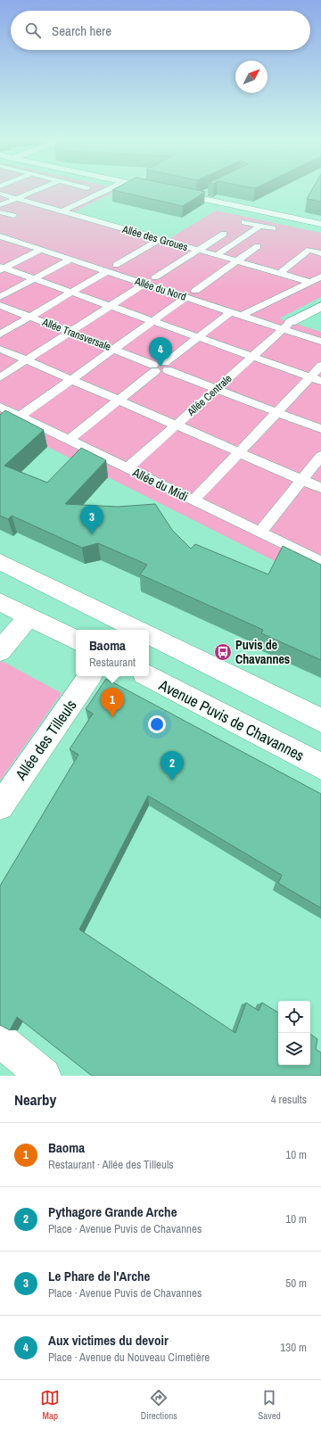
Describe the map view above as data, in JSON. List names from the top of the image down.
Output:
{
  "streets": {
    "street": ["Avenue Puvis de Chavannes", "Allée des Tilleuls"],
    "lane": [
      "Allée des Groues",
      "Allée du Nord",
      "Allée Transversale",
      "Allée Centrale",
      "Allée du Midi"
    ]
  },
  "crossings": [
    ["Allée du Nord", "Allée Centrale"],
    ["Allée Transversale", "Allée Centrale"],
    ["Allée Centrale", "Allée du Midi"]
  ],
  "places": {
    "bus stop": ["Puvis de Chavannes"]
  },
  "north": "top right",
  "page": {
    "search": "Search here",
    "pins": [
      "4",
      "3",
      "1",
      "2"
    ],
    "popup": ["Baoma", "Restaurant"],
    "heading": ["Nearby", "4 results"],
    "list": [
      {
        "mark": "1",
        "name": "Baoma",
        "note": "Restaurant · Allée des Tilleuls",
        "value": "10 m"
      },
      {
        "mark": "2",
        "name": "Pythagore Grande Arche",
        "note": "Place · Avenue Puvis de Chavannes",
        "value": "10 m"
      },
      {
        "mark": "3",
        "name": "Le Phare de l'Arche",
        "note": "Place · Avenue Puvis de Chavannes",
        "value": "50 m"
      },
      {
        "mark": "4",
        "name": "Aux victimes du devoir",
        "note": "Place · Avenue du Nouveau Cimetière",
        "value": "130 m"
      }
    ],
    "nav": ["Map", "Directions", "Saved"]
  }
}
